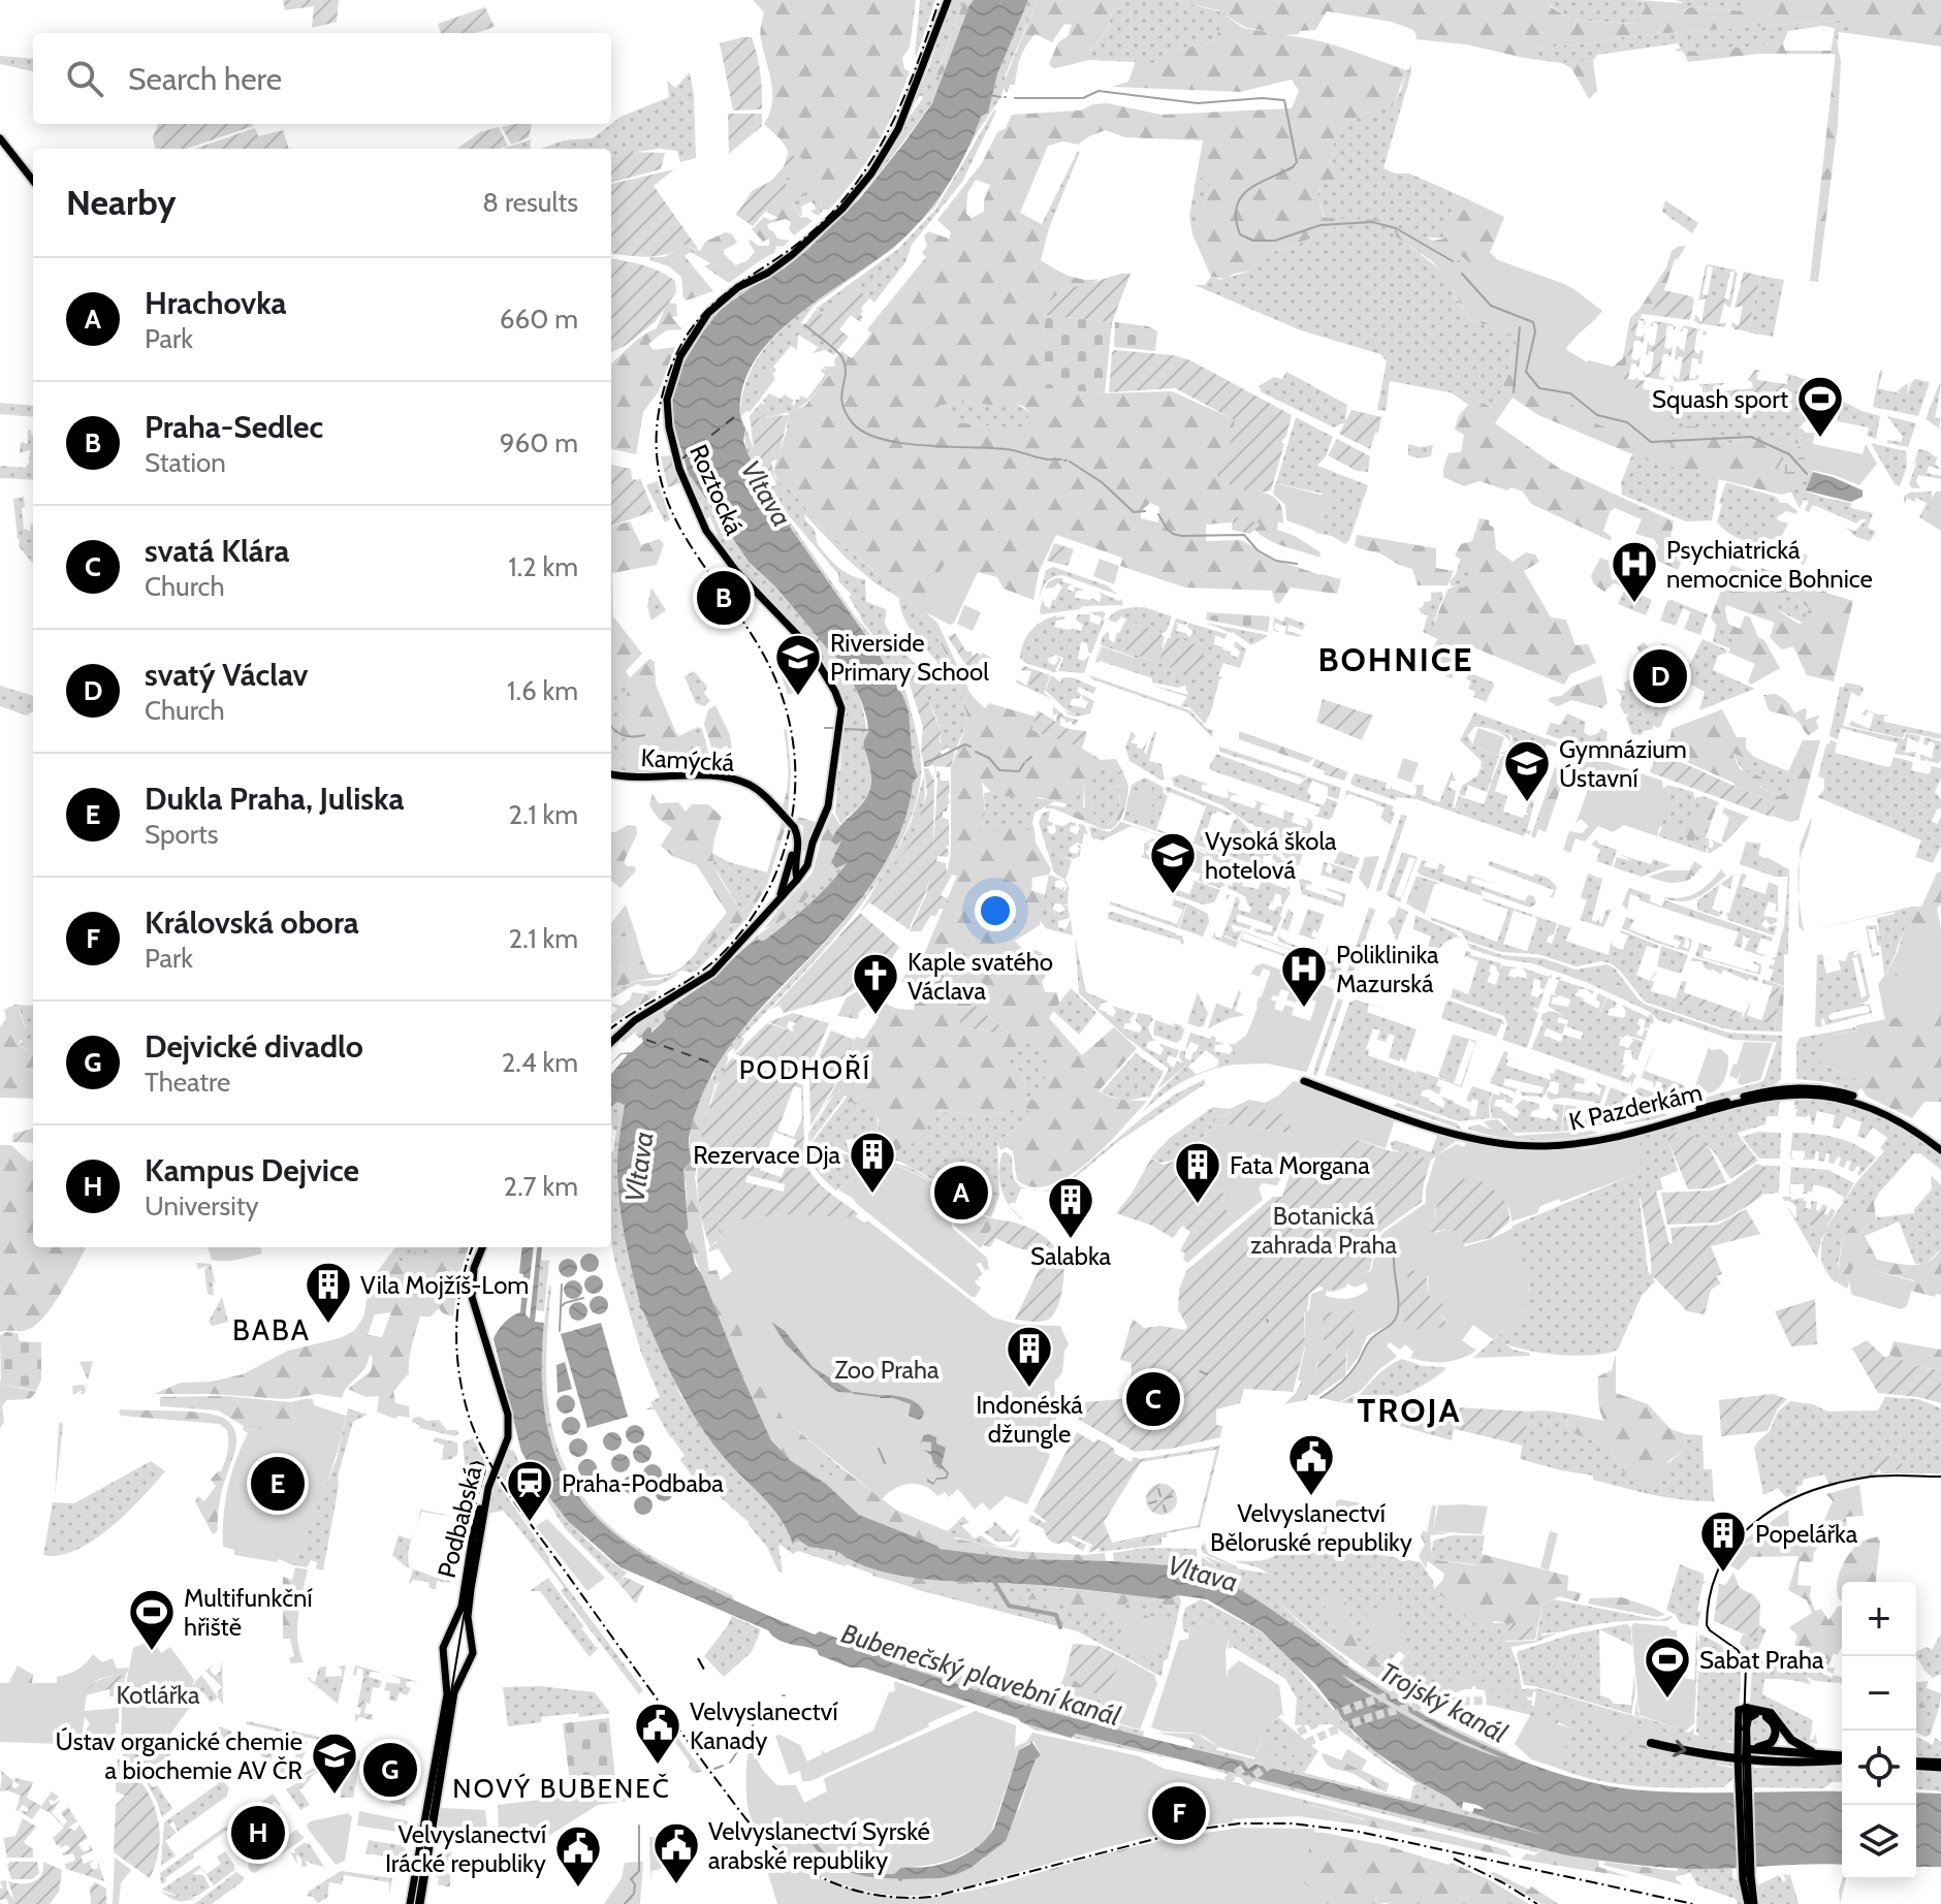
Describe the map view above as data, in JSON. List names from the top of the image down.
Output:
{
  "streets": {
    "main road": [
      "Roztocká",
      "Kamýcká",
      "K Pazderkám",
      "Podbabská"
    ]
  },
  "districts": [
    "BOHNICE",
    "PODHOŘÍ",
    "BABA",
    "TROJA",
    "NOVÝ BUBENEČ"
  ],
  "water": ["Vltava", "Bubenečský plavební kanál", "Trojský kanál"],
  "parks": ["Botanická zahrada Praha", "Zoo Praha", "Kotlářka"],
  "places": {
    "sports": ["Squash sport", "Multifunkční hřiště", "Sabat Praha"],
    "hospital": ["Psychiatrická nemocnice Bohnice", "Poliklinika Mazurská"],
    "school or university": [
      "Riverside Primary School",
      "Gymnázium Ústavní",
      "Vysoká škola hotelová",
      "Ústav organické chemie a biochemie AV ČR"
    ],
    "church": ["Kaple svatého Václava"],
    "building": [
      "Rezervace Dja",
      "Fata Morgana",
      "Salabka",
      "Vila Mojžíš-Lom",
      "Indonéská džungle",
      "Popelářka"
    ],
    "public building": [
      "Velvyslanectví Běloruské republiky",
      "Velvyslanectví Kanady",
      "Velvyslanectví Syrské arabské republiky",
      "Velvyslanectví Irácké republiky"
    ],
    "station": ["Praha-Podbaba"]
  },
  "page": {
    "search": "Search here",
    "heading": ["Nearby", "8 results"],
    "list": [
      {
        "mark": "A",
        "name": "Hrachovka",
        "note": "Park",
        "value": "660 m"
      },
      {
        "mark": "B",
        "name": "Praha-Sedlec",
        "note": "Station",
        "value": "960 m"
      },
      {
        "mark": "C",
        "name": "svatá Klára",
        "note": "Church",
        "value": "1.2 km"
      },
      {
        "mark": "D",
        "name": "svatý Václav",
        "note": "Church",
        "value": "1.6 km"
      },
      {
        "mark": "E",
        "name": "Dukla Praha, Juliska",
        "note": "Sports",
        "value": "2.1 km"
      },
      {
        "mark": "F",
        "name": "Královská obora",
        "note": "Park",
        "value": "2.1 km"
      },
      {
        "mark": "G",
        "name": "Dejvické divadlo",
        "note": "Theatre",
        "value": "2.4 km"
      },
      {
        "mark": "H",
        "name": "Kampus Dejvice",
        "note": "University",
        "value": "2.7 km"
      }
    ],
    "pins": [
      "B",
      "D",
      "A",
      "C",
      "E",
      "G",
      "F",
      "H"
    ],
    "map_buttons": ["+", "−"]
  }
}
